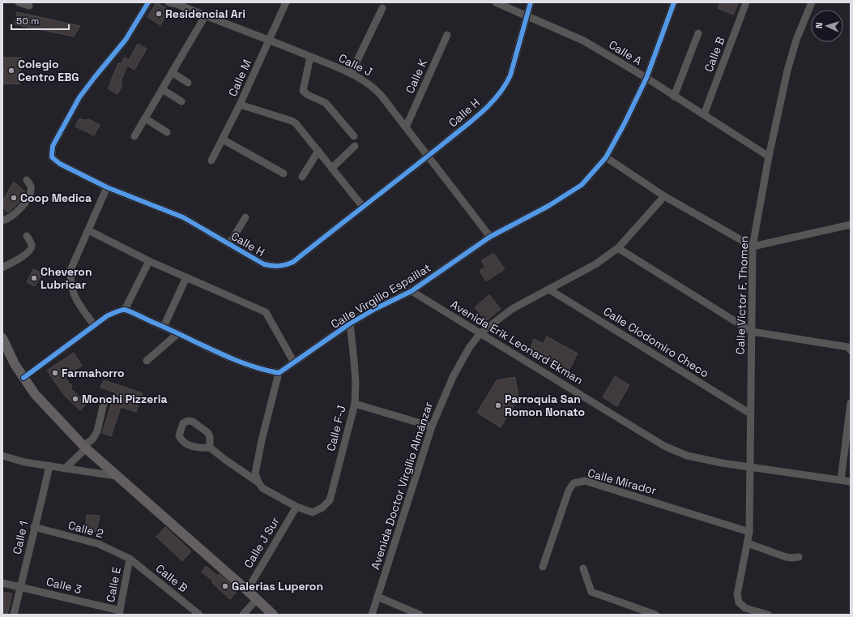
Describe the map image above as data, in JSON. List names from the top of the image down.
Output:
{
  "streets": {
    "street": [
      "Calle A",
      "Calle B",
      "Calle J",
      "Calle K",
      "Calle M",
      "Calle H",
      "Calle Víctor F. Thomen",
      "Calle Virgilio Espaillat",
      "Avenida Erik Leonard Ekman",
      "Calle Clodomiro Checo",
      "Calle F-J",
      "Calle Mirador",
      "Avenida Doctor Virgilio Almánzar",
      "Calle 2",
      "Calle 1",
      "Calle J Sur",
      "Calle E",
      "Calle 3"
    ]
  },
  "crossings": [
    ["Calle A", "Calle B"],
    ["Calle A", "Calle H"],
    ["Calle A", "Calle Víctor F. Thomen"],
    ["Calle A", "Calle Virgilio Espaillat"],
    ["Calle B", "Calle 2"],
    ["Calle B", "Calle E"],
    ["Calle J", "Calle K"],
    ["Calle J", "Calle M"],
    ["Calle J", "Calle H"],
    ["Calle J", "Calle Virgilio Espaillat"],
    ["Calle Víctor F. Thomen", "Avenida Erik Leonard Ekman"],
    ["Calle Víctor F. Thomen", "Calle Clodomiro Checo"],
    ["Calle Víctor F. Thomen", "Calle Mirador"],
    ["Calle Virgilio Espaillat", "Avenida Erik Leonard Ekman"],
    ["Calle Virgilio Espaillat", "Calle F-J"],
    ["Avenida Erik Leonard Ekman", "Avenida Doctor Virgilio Almánzar"],
    ["Calle Clodomiro Checo", "Avenida Doctor Virgilio Almánzar"],
    ["Calle F-J", "Calle J Sur"],
    ["Calle 2", "Calle 1"],
    ["Calle 2", "Calle E"],
    ["Calle 1", "Calle 3"],
    ["Calle E", "Calle 3"]
  ],
  "places": [
    "Residencial Ari",
    "Colegio Centro EBG",
    "Coop Medica",
    "Cheveron Lubricar",
    "Farmahorro",
    "Monchi Pizzeria",
    "Parroquia San Romon Nonato",
    "Galerias Luperon"
  ],
  "scale_bar": "50 m",
  "north": "left"
}
